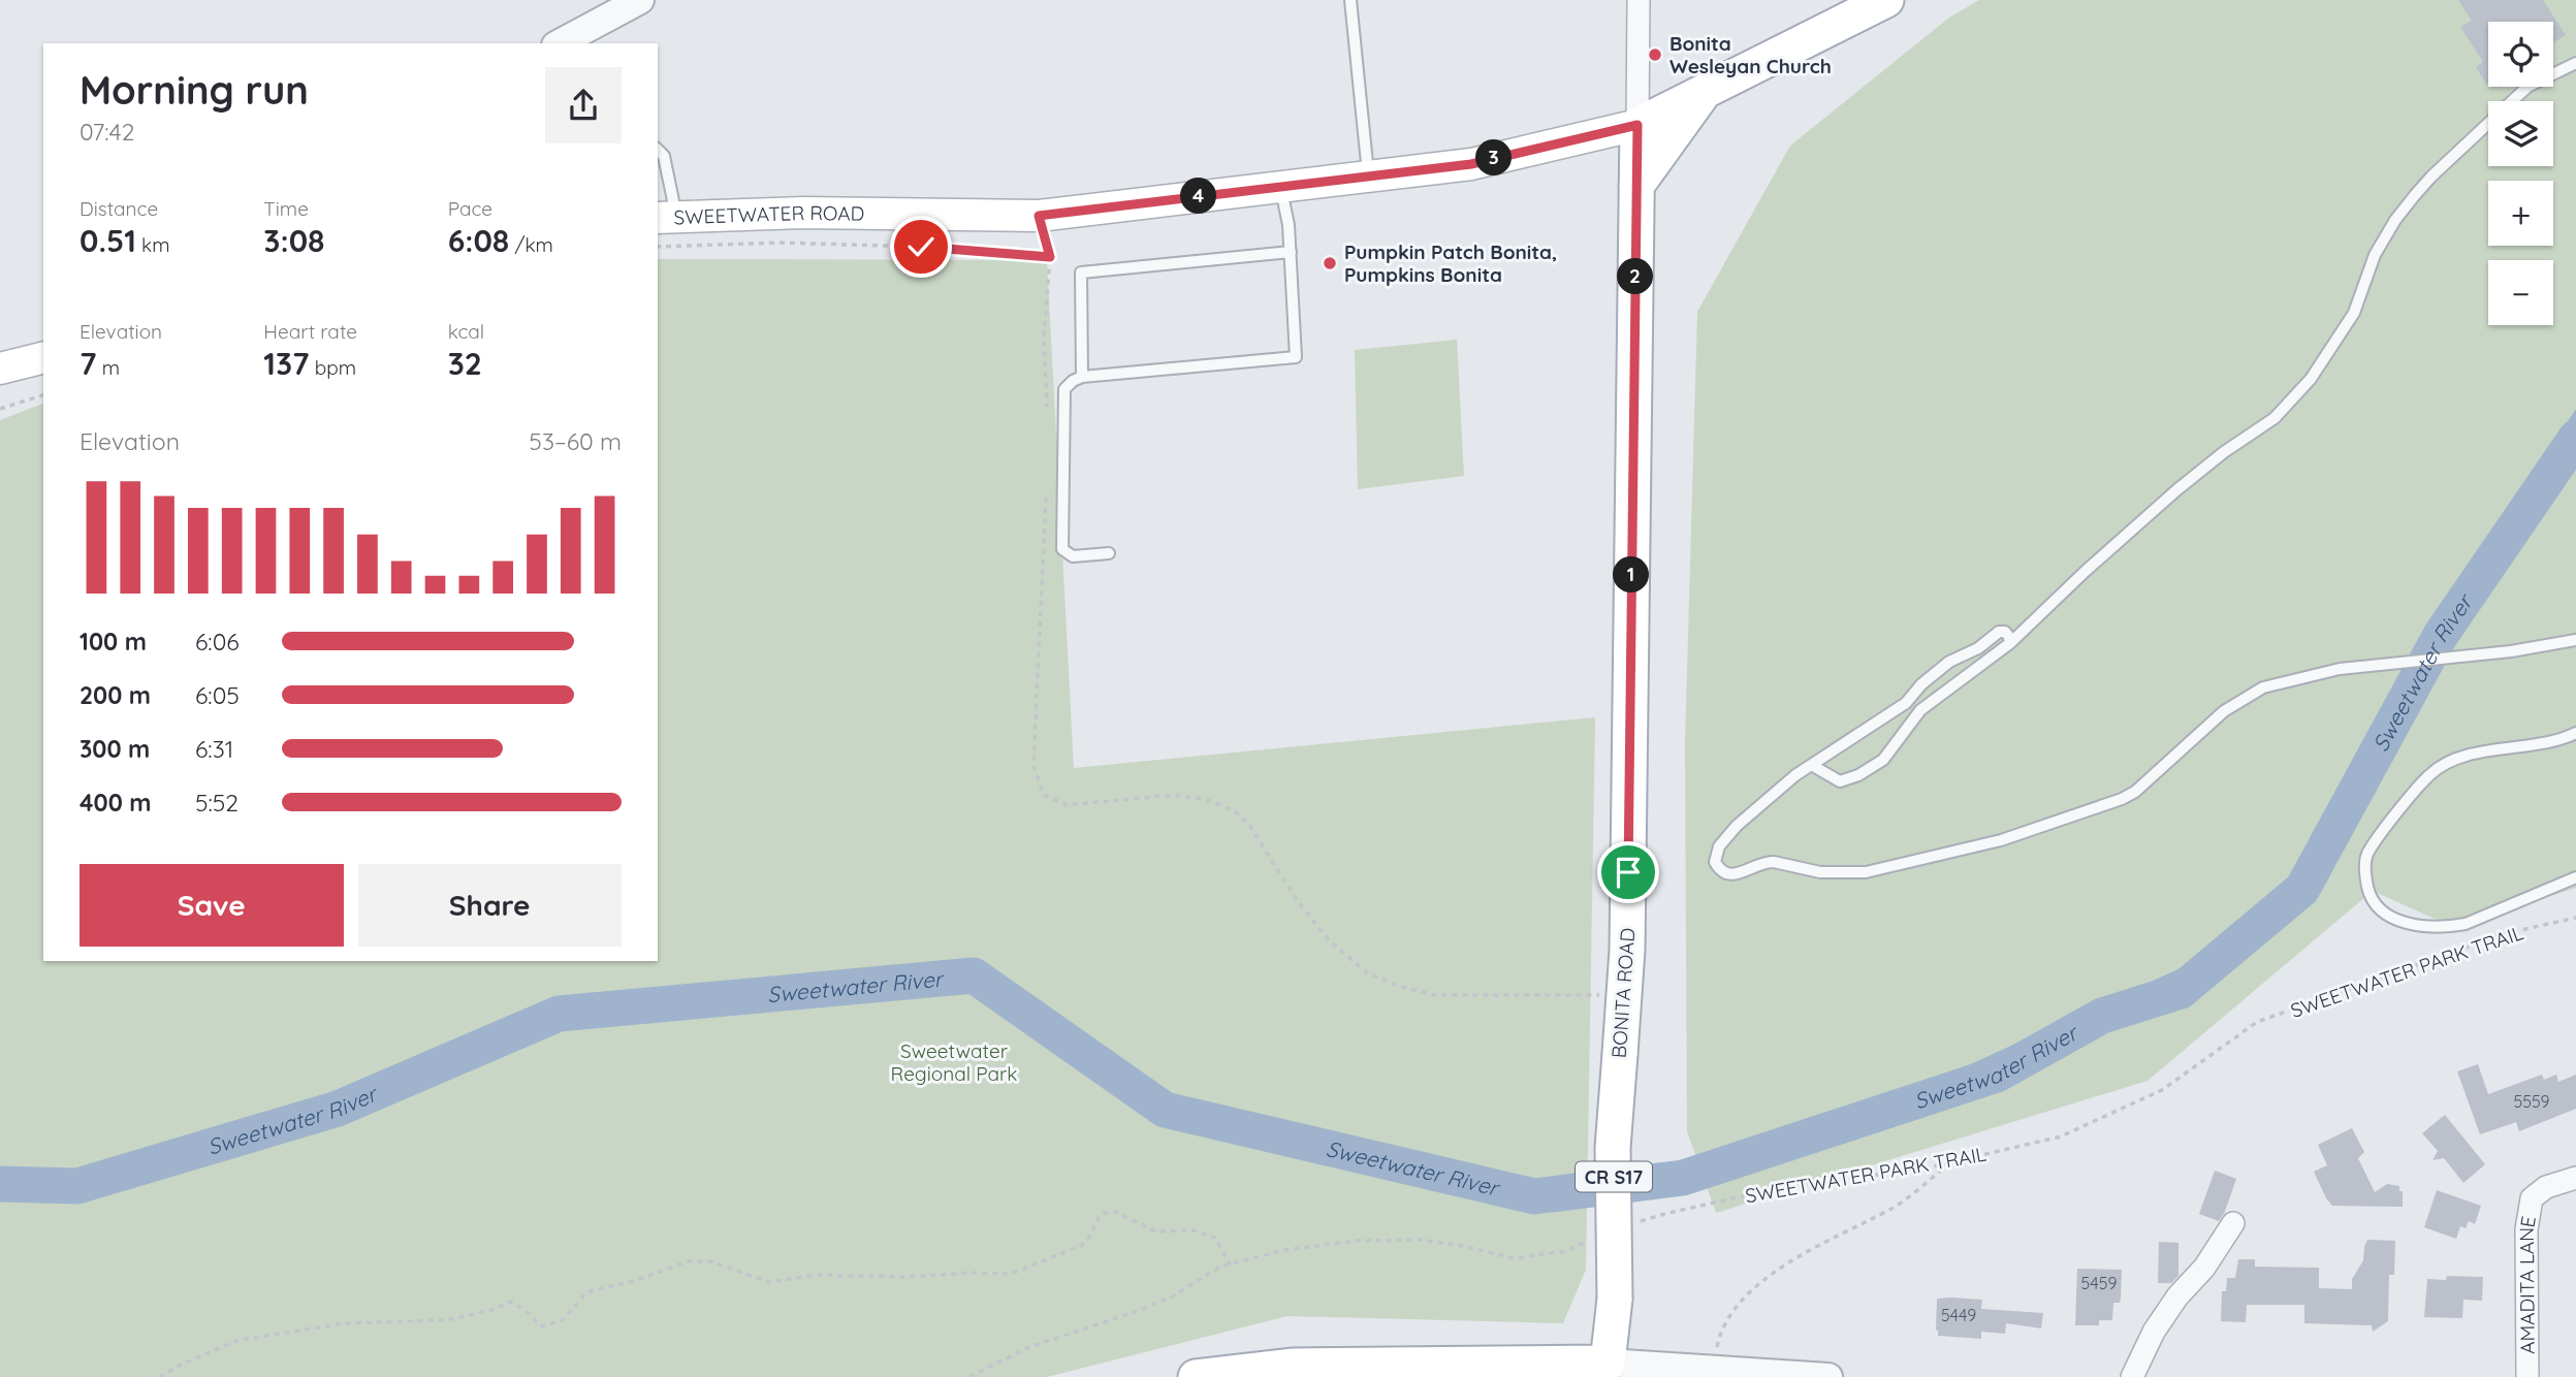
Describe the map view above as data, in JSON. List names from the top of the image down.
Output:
{
  "streets": {
    "main road": ["SWEETWATER ROAD", "BONITA ROAD", "CR S17"],
    "street": ["AMADITA LANE"],
    "path": ["SWEETWATER PARK TRAIL"]
  },
  "crossings": [
    ["SWEETWATER ROAD", "BONITA ROAD"]
  ],
  "water": ["Sweetwater River"],
  "parks": ["Sweetwater Regional Park"],
  "places": ["Bonita Wesleyan Church", "Pumpkin Patch Bonita, Pumpkins Bonita"],
  "house_numbers": ["5559", "5459", "5449"],
  "page": {
    "map_buttons": ["+", "−"],
    "heading": ["Morning run", "07:42"],
    "pins": [
      "3",
      "4",
      "2",
      "1"
    ],
    "stats": [
      ["Distance", "0.51 km"],
      ["Time", "3:08"],
      ["Pace", "6:08 /km"],
      ["Elevation", "7 m"],
      ["Heart rate", "137 bpm"],
      ["kcal", "32"]
    ],
    "chart": ["Elevation", "53–60 m"],
    "list": [
      {
        "name": "100 m",
        "note": "6:06"
      },
      {
        "name": "200 m",
        "note": "6:05"
      },
      {
        "name": "300 m",
        "note": "6:31"
      },
      {
        "name": "400 m",
        "note": "5:52"
      }
    ],
    "buttons": ["Save", "Share"]
  }
}
